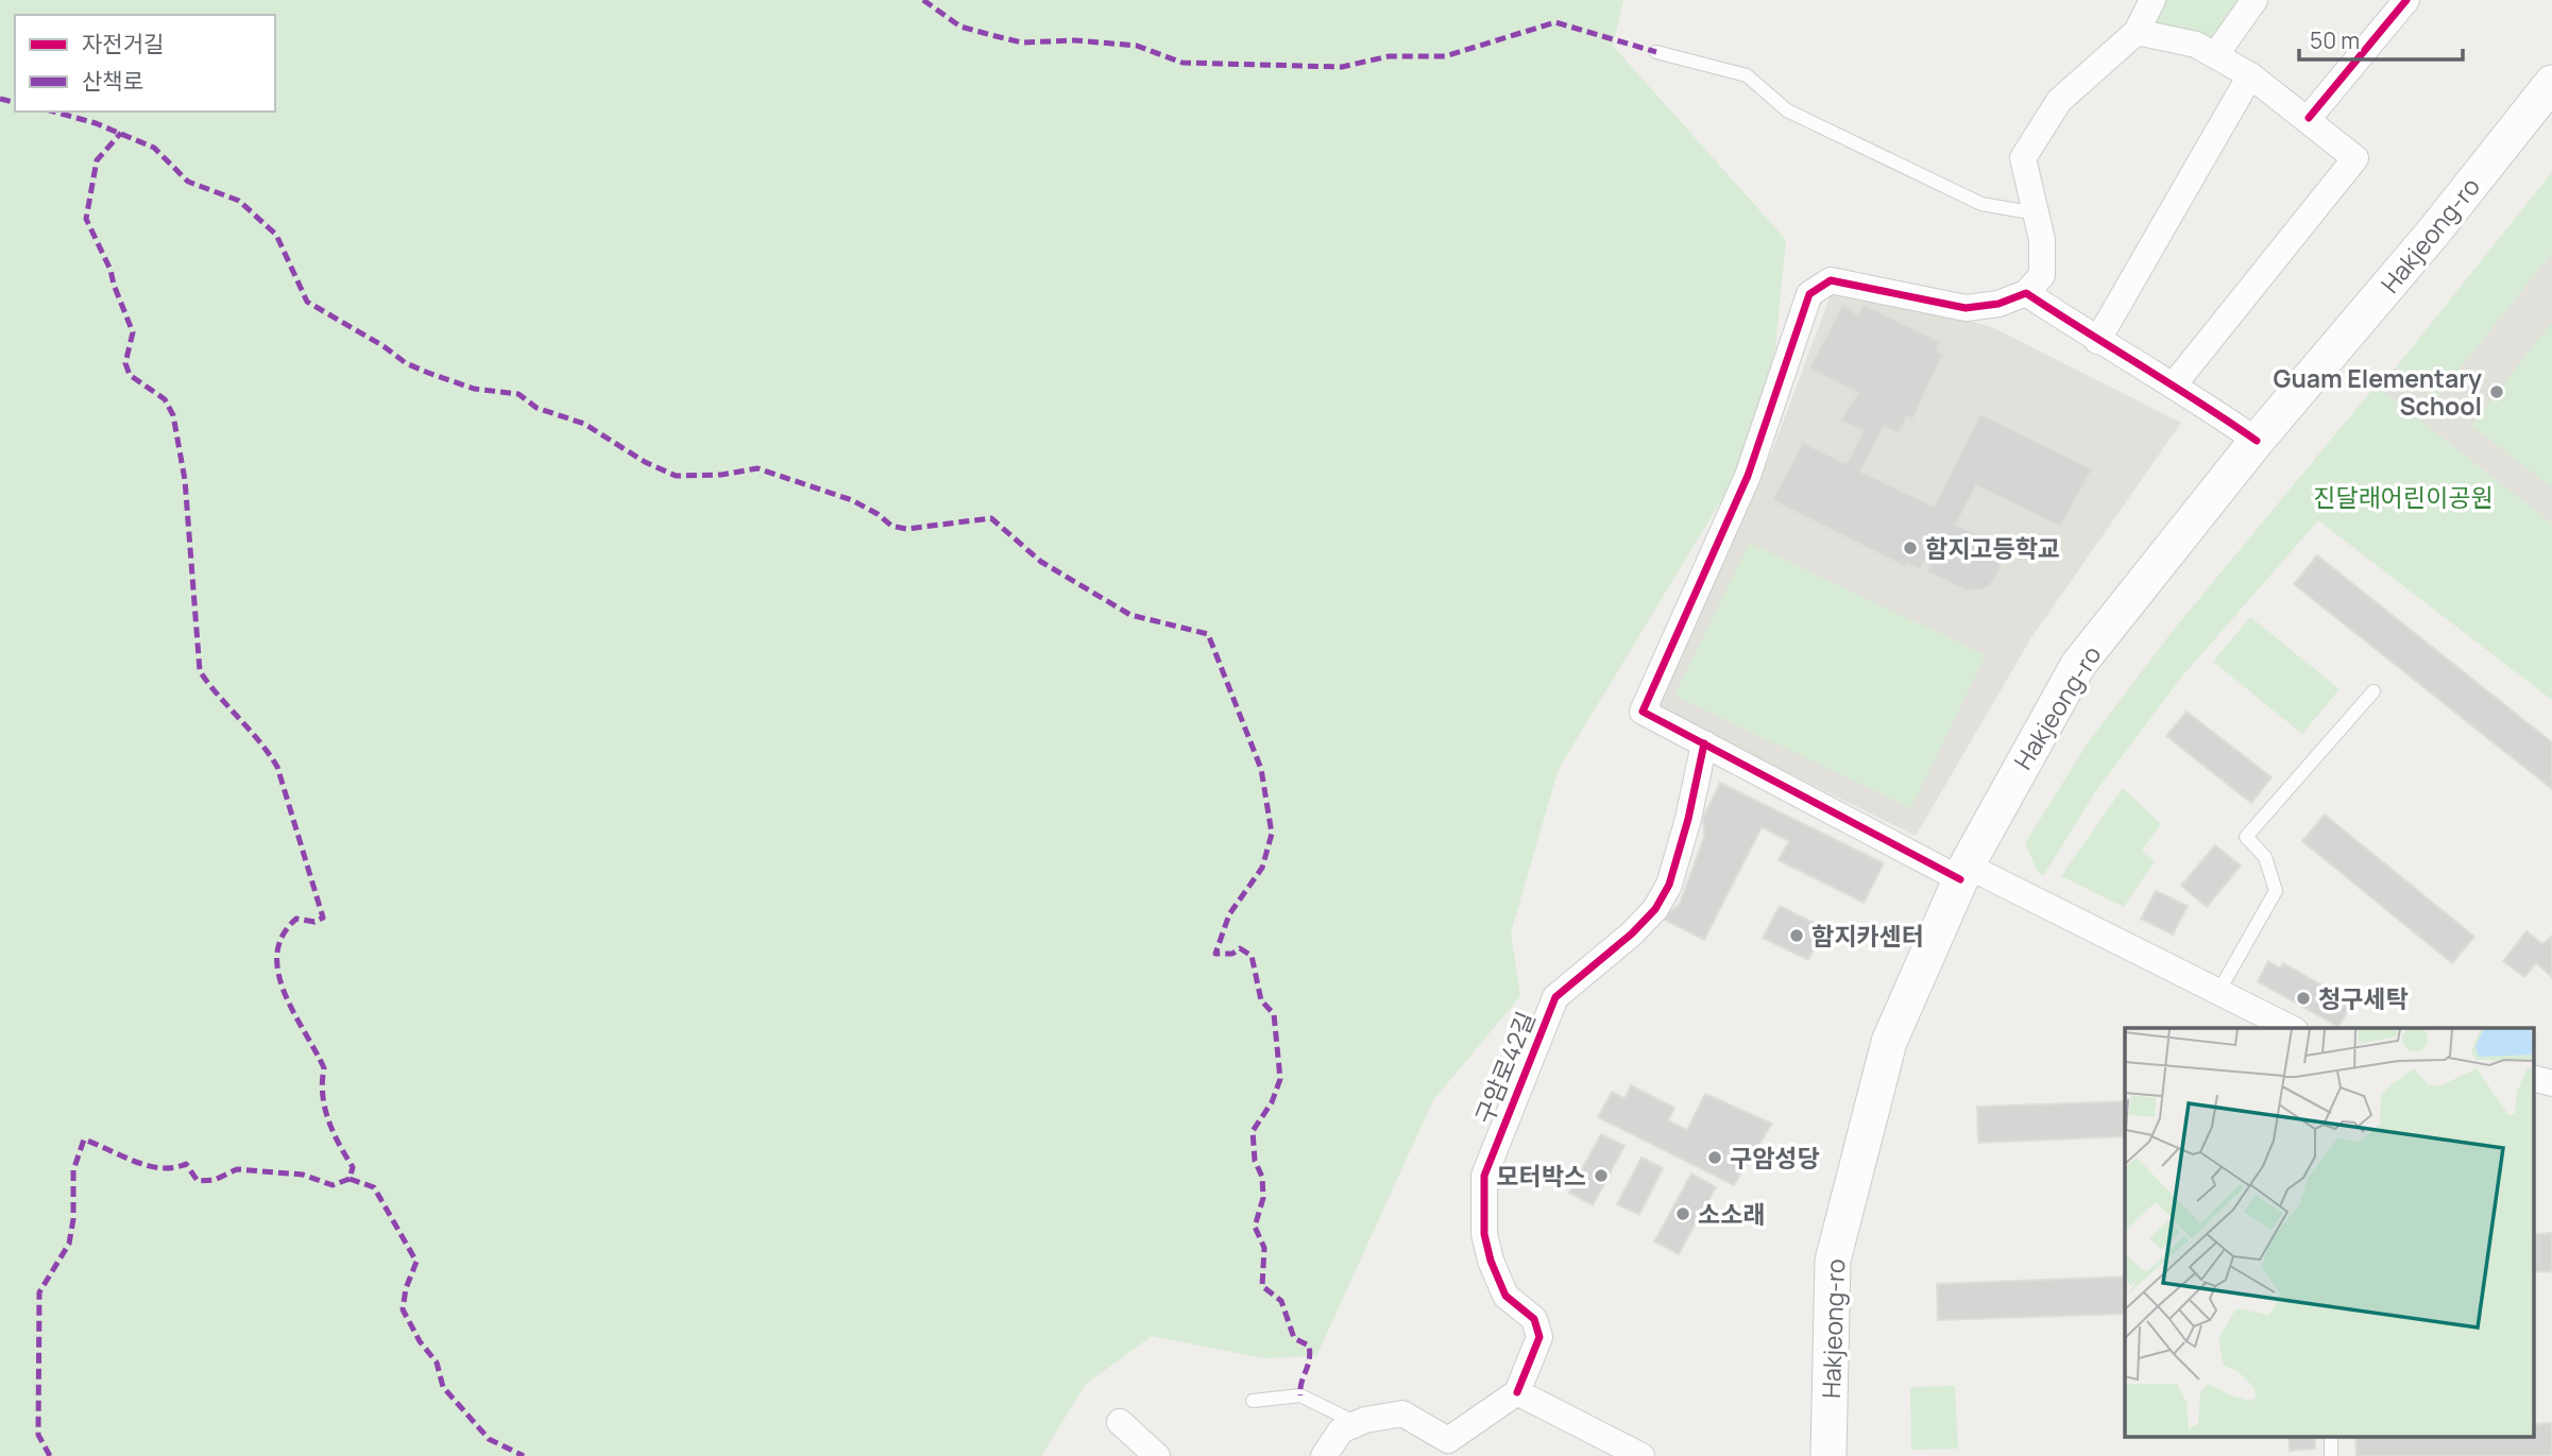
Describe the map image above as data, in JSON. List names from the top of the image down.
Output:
{
  "streets": {
    "main road": ["Hakjeong-ro"],
    "street": ["구암로42길"]
  },
  "parks": ["진달래어린이공원"],
  "places": [
    "Guam Elementary School",
    "함지고등학교",
    "함지카센터",
    "청구세탁",
    "구암성당",
    "모터박스",
    "소소래"
  ],
  "legend": ["자전거길", "산책로"],
  "scale_bar": "50 m"
}
